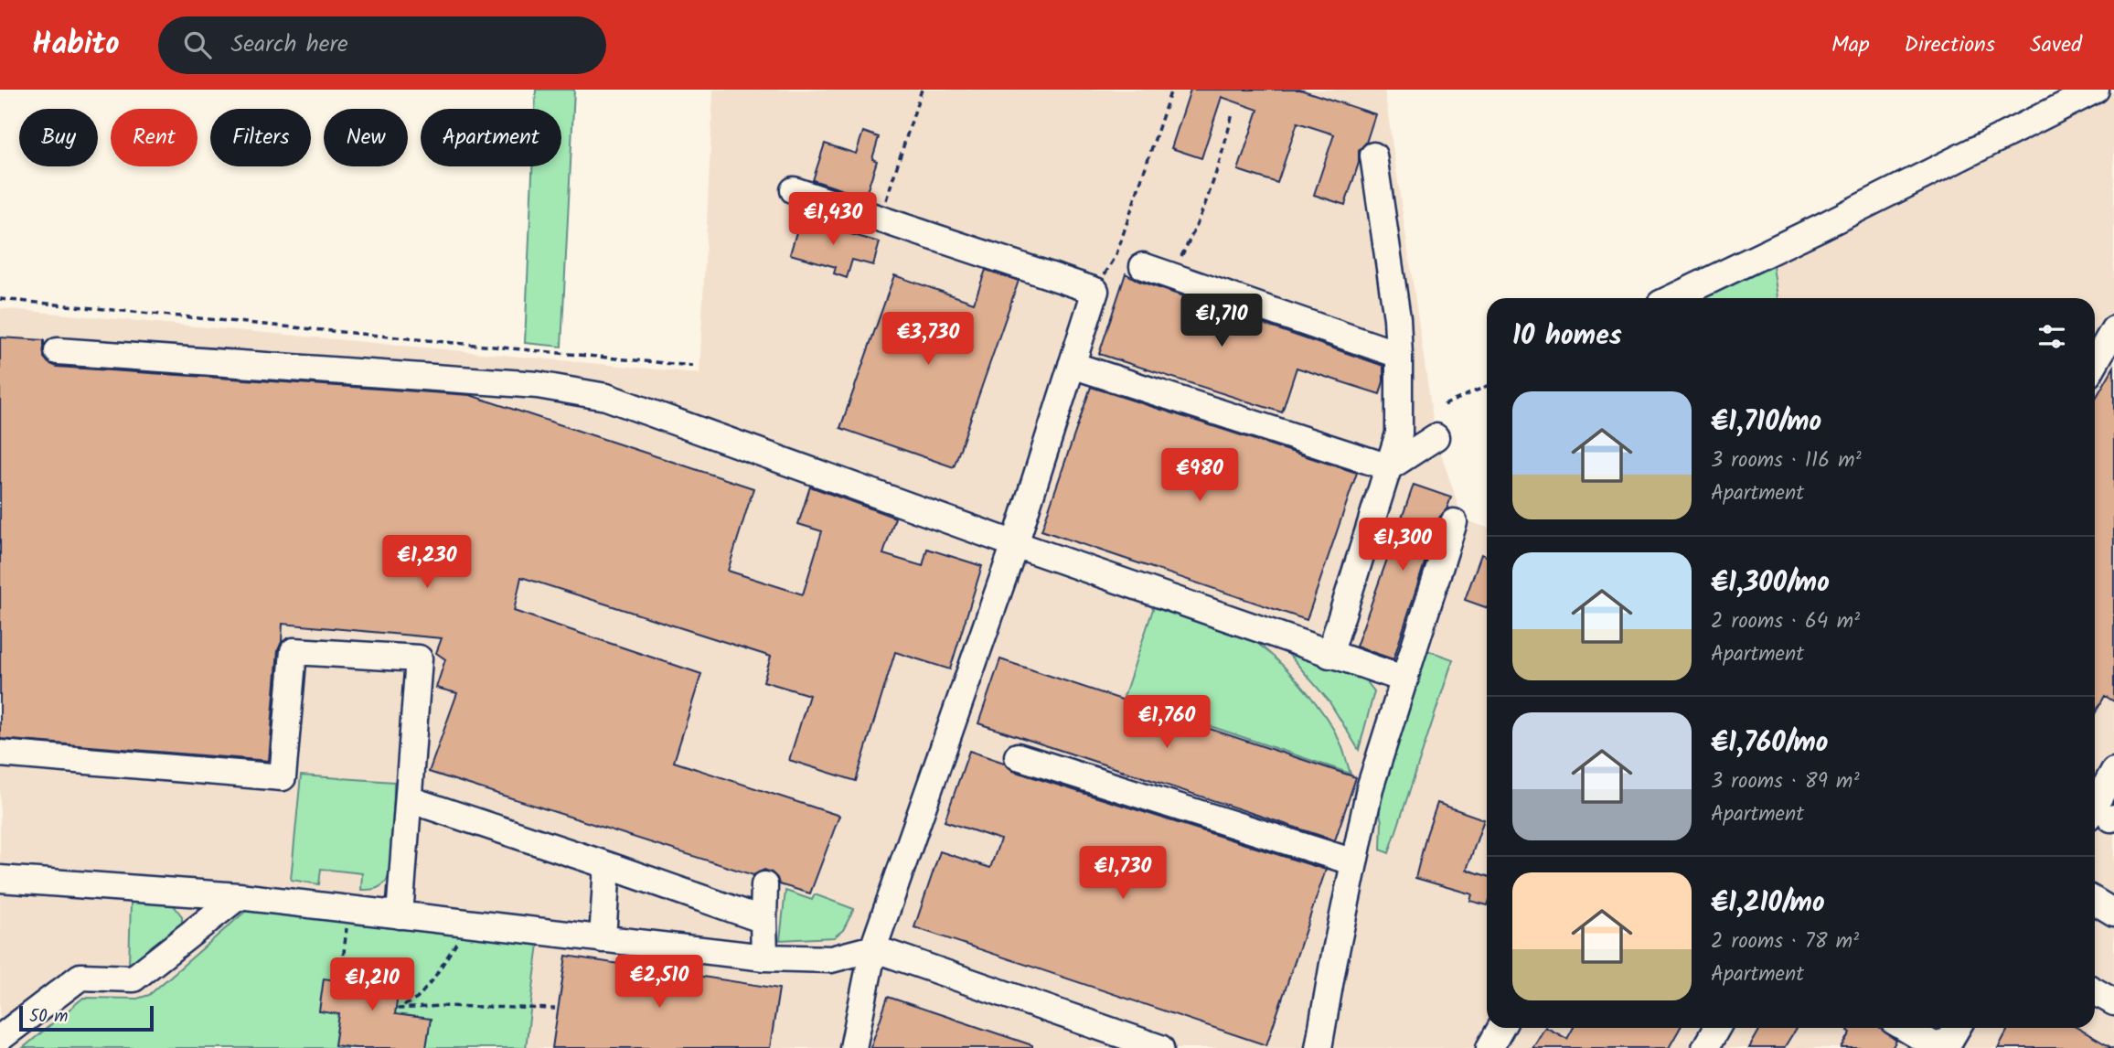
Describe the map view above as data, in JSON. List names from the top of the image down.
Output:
{
  "scale_bar": "50 m",
  "page": {
    "header": "Habito",
    "search": "Search here",
    "nav": ["Map", "Directions", "Saved"],
    "chip": [
      "Buy",
      "Rent",
      "Filters",
      "New",
      "Apartment"
    ],
    "price": [
      "€1,430",
      "€1,710",
      "€3,730",
      "€980",
      "€1,300",
      "€1,230",
      "€1,760",
      "€1,730",
      "€2,510",
      "€1,210"
    ],
    "heading": "10 homes",
    "list": [
      {
        "name": "€1,710/mo",
        "note": "3 rooms · 116 m² · Apartment"
      },
      {
        "name": "€1,300/mo",
        "note": "2 rooms · 64 m² · Apartment"
      },
      {
        "name": "€1,760/mo",
        "note": "3 rooms · 89 m² · Apartment"
      },
      {
        "name": "€1,210/mo",
        "note": "2 rooms · 78 m² · Apartment"
      }
    ],
    "scale": "50 m"
  }
}
